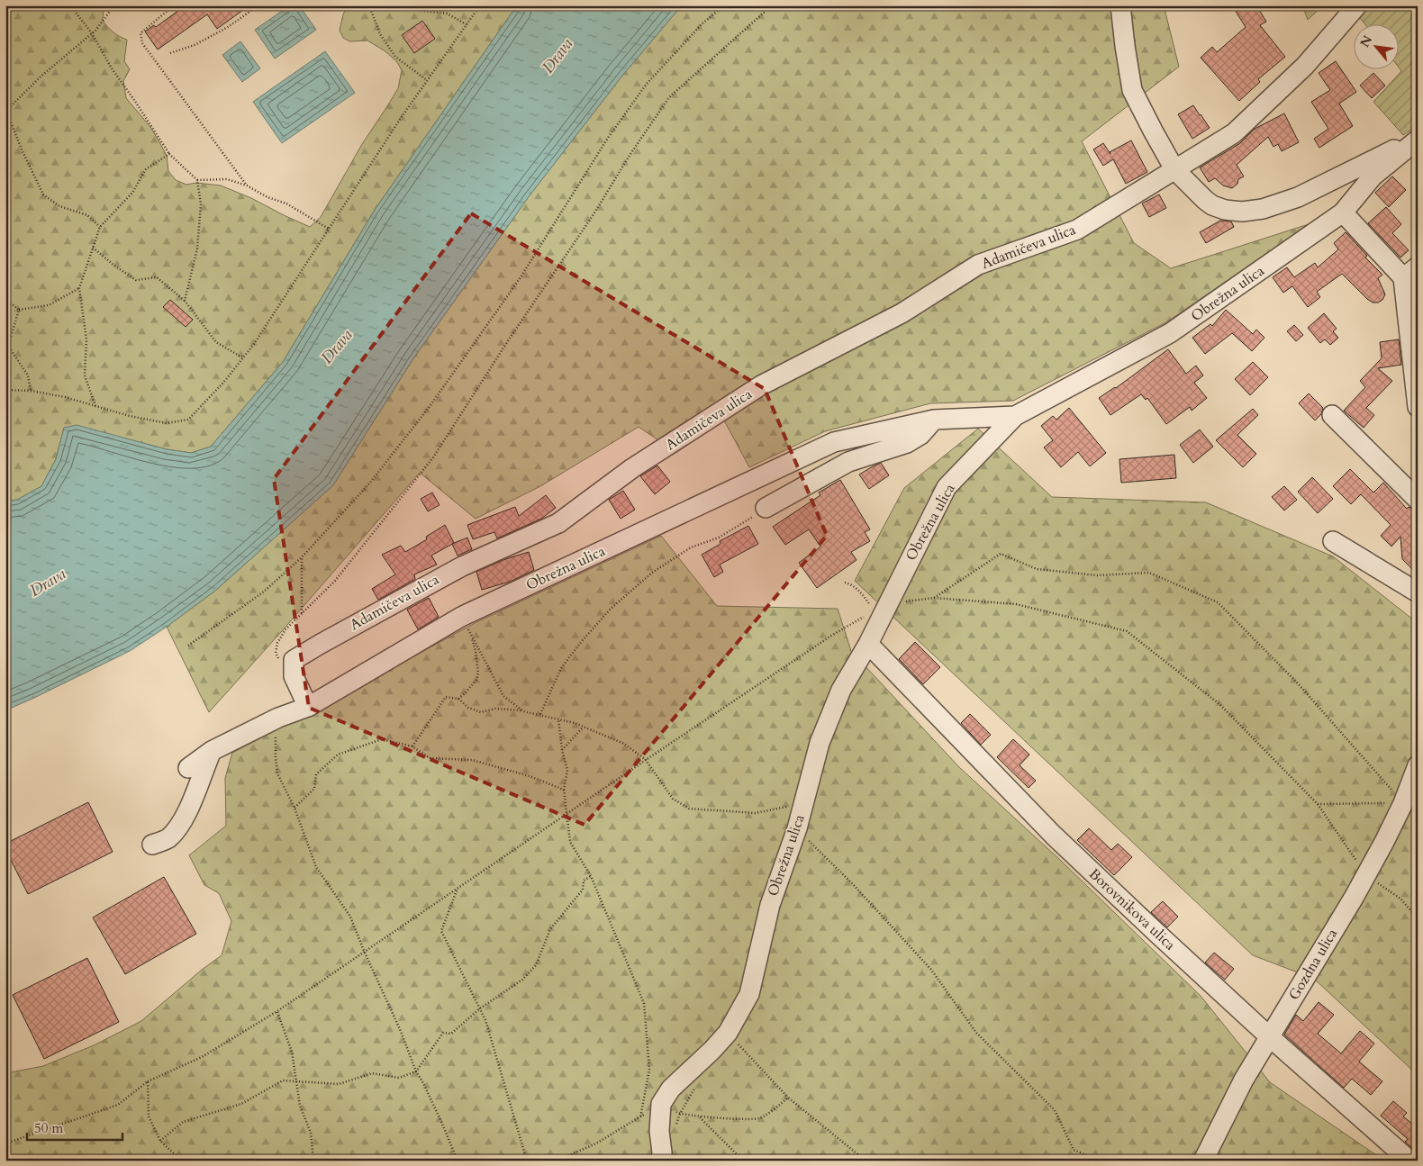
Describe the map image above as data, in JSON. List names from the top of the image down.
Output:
{
  "streets": {
    "street": [
      "Adamičeva ulica",
      "Obrežna ulica",
      "Borovnikova ulica",
      "Gozdna ulica"
    ]
  },
  "crossings": [
    ["Obrežna ulica", "Borovnikova ulica"],
    ["Borovnikova ulica", "Gozdna ulica"]
  ],
  "water": ["Drava"],
  "scale_bar": "50 m",
  "north": "top left"
}
